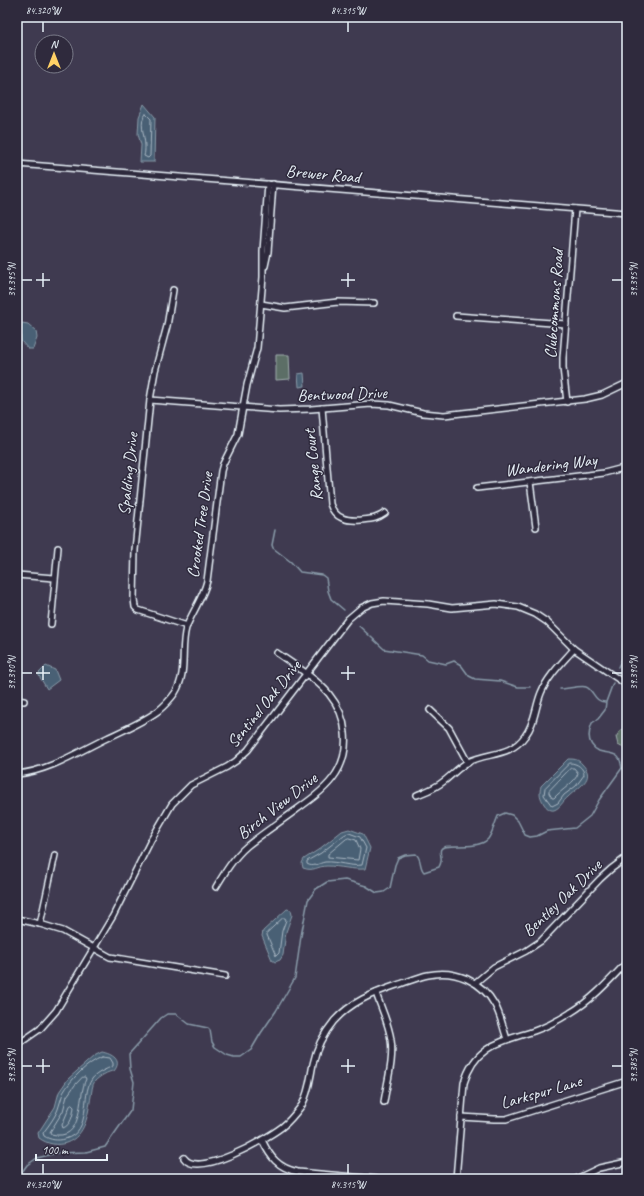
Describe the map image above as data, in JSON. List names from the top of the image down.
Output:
{
  "streets": {
    "street": [
      "Brewer Road",
      "Clubcommons Road",
      "Bentwood Drive",
      "Range Court",
      "Wandering Way",
      "Spalding Drive",
      "Crooked Tree Drive",
      "Sentinel Oak Drive",
      "Birch View Drive",
      "Bentley Oak Drive",
      "Larkspur Lane"
    ]
  },
  "crossings": [
    ["Brewer Road", "Clubcommons Road"],
    ["Brewer Road", "Crooked Tree Drive"],
    ["Clubcommons Road", "Bentwood Drive"],
    ["Bentwood Drive", "Range Court"],
    ["Bentwood Drive", "Spalding Drive"],
    ["Bentwood Drive", "Crooked Tree Drive"],
    ["Spalding Drive", "Crooked Tree Drive"],
    ["Sentinel Oak Drive", "Birch View Drive"]
  ],
  "scale_bar": "100 m",
  "north": "top",
  "coordinates": [
    "84.320°W",
    "84.315°W",
    "39.395°N",
    "39.390°N",
    "39.385°N"
  ]
}
